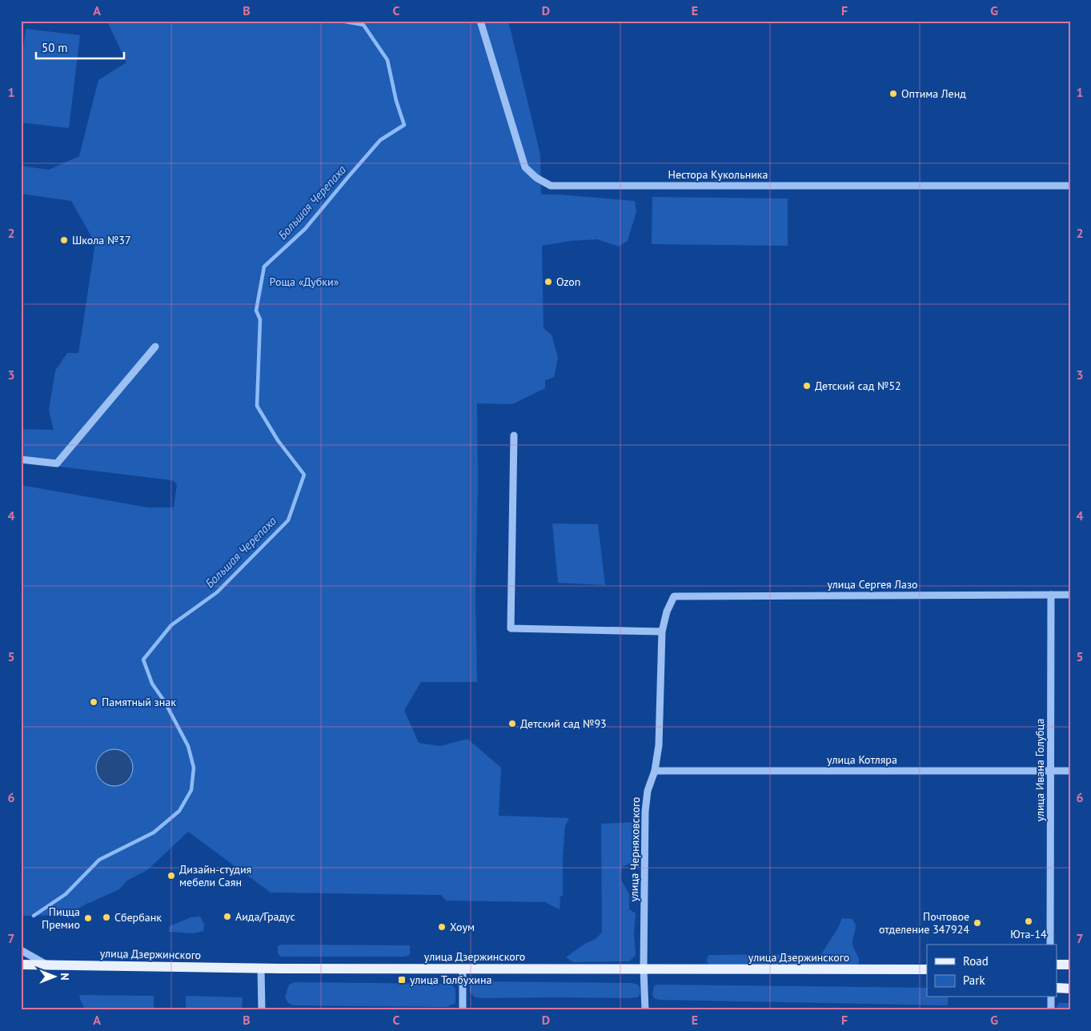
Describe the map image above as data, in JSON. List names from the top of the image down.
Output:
{
  "streets": {
    "main road": ["улица Дзержинского"],
    "street": [
      "Нестора Кукольника",
      "улица Сергея Лазо",
      "улица Котляра",
      "улица Ивана Голубца",
      "улица Черняховского"
    ]
  },
  "crossings": [
    ["улица Сергея Лазо", "улица Ивана Голубца"],
    ["улица Сергея Лазо", "улица Черняховского"],
    ["улица Котляра", "улица Ивана Голубца"],
    ["улица Котляра", "улица Черняховского"],
    ["улица Черняховского", "улица Дзержинского"]
  ],
  "water": ["Большая Черепаха"],
  "parks": ["Роща «Дубки»"],
  "places": {
    "other": [
      "Оптима Ленд",
      "Школа №37",
      "Ozon",
      "Детский сад №52",
      "Памятный знак",
      "Детский сад №93",
      "Дизайн-студия мебели Саян",
      "Аида/Градус",
      "Сбербанк",
      "Пицца Премио",
      "Юта-14",
      "Почтовое отделение 347924",
      "Хоум"
    ],
    "transit": ["улица Толбухина"]
  },
  "legend": ["Road", "Park"],
  "scale_bar": "50 m",
  "north": "right",
  "grid": {
    "columns": [
      "A",
      "B",
      "C",
      "D",
      "E",
      "F",
      "G"
    ],
    "rows": [
      "1",
      "2",
      "3",
      "4",
      "5",
      "6",
      "7"
    ]
  }
}
